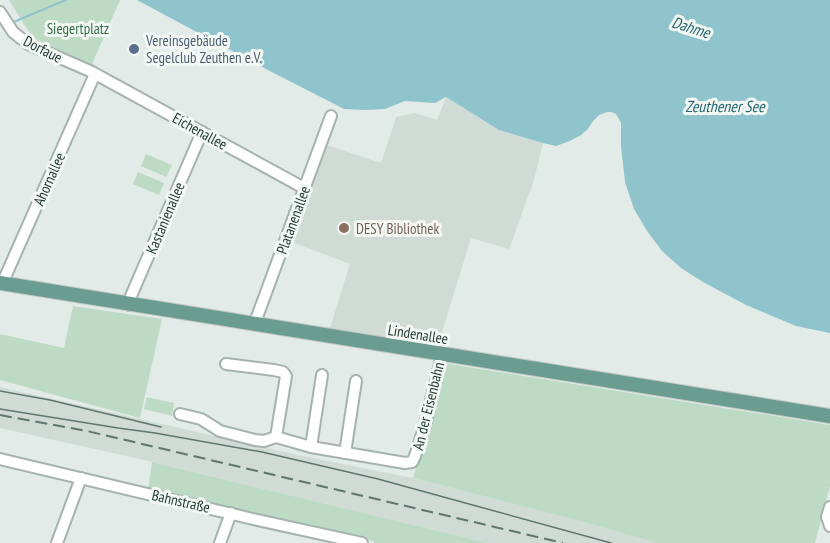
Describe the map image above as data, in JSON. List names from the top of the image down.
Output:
{
  "streets": {
    "main road": ["Lindenallee"],
    "street": [
      "Dorfaue",
      "Eichenallee",
      "Ahornallee",
      "Kastanienallee",
      "Platanenallee",
      "An der Eisenbahn",
      "Bahnstraße"
    ]
  },
  "crossings": [
    ["Dorfaue", "Eichenallee"],
    ["Dorfaue", "Ahornallee"],
    ["Eichenallee", "Ahornallee"],
    ["Eichenallee", "Kastanienallee"],
    ["Eichenallee", "Platanenallee"],
    ["Ahornallee", "Lindenallee"],
    ["Kastanienallee", "Lindenallee"],
    ["Platanenallee", "Lindenallee"],
    ["Lindenallee", "An der Eisenbahn"]
  ],
  "water": ["Dahme", "Zeuthener See"],
  "parks": ["Siegertplatz"],
  "places": ["Vereinsgebäude Segelclub Zeuthen e.V.", "DESY Bibliothek"]
}
